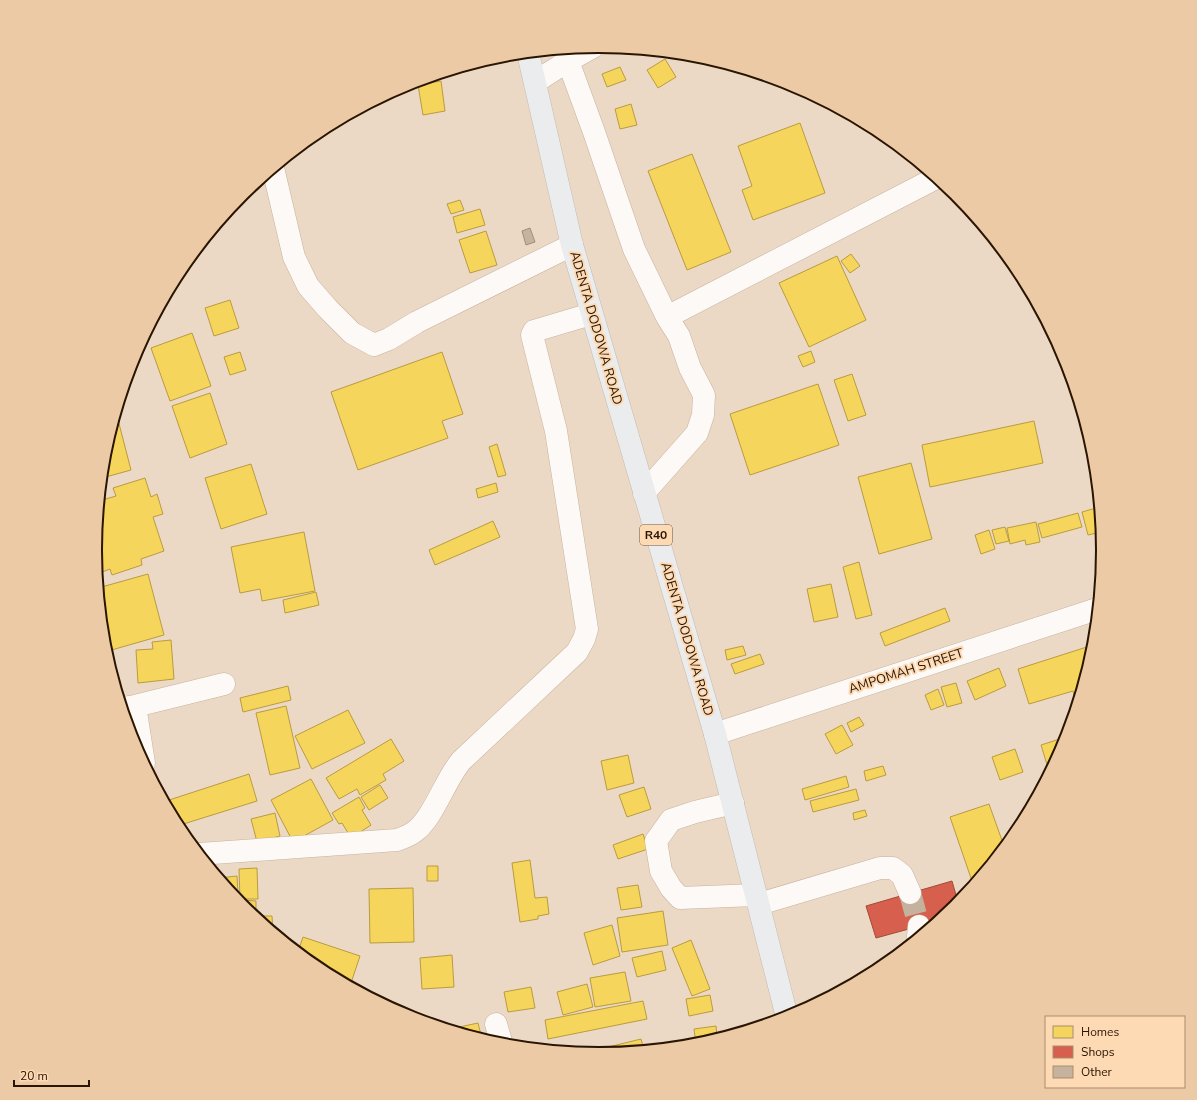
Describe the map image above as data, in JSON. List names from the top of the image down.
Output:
{
  "streets": {
    "main road": ["ADENTA DODOWA ROAD", "R40"],
    "street": ["AMPOMAH STREET"]
  },
  "crossings": [
    ["ADENTA DODOWA ROAD", "AMPOMAH STREET"]
  ],
  "legend": ["Homes", "Shops", "Other"],
  "scale_bar": "20 m"
}
